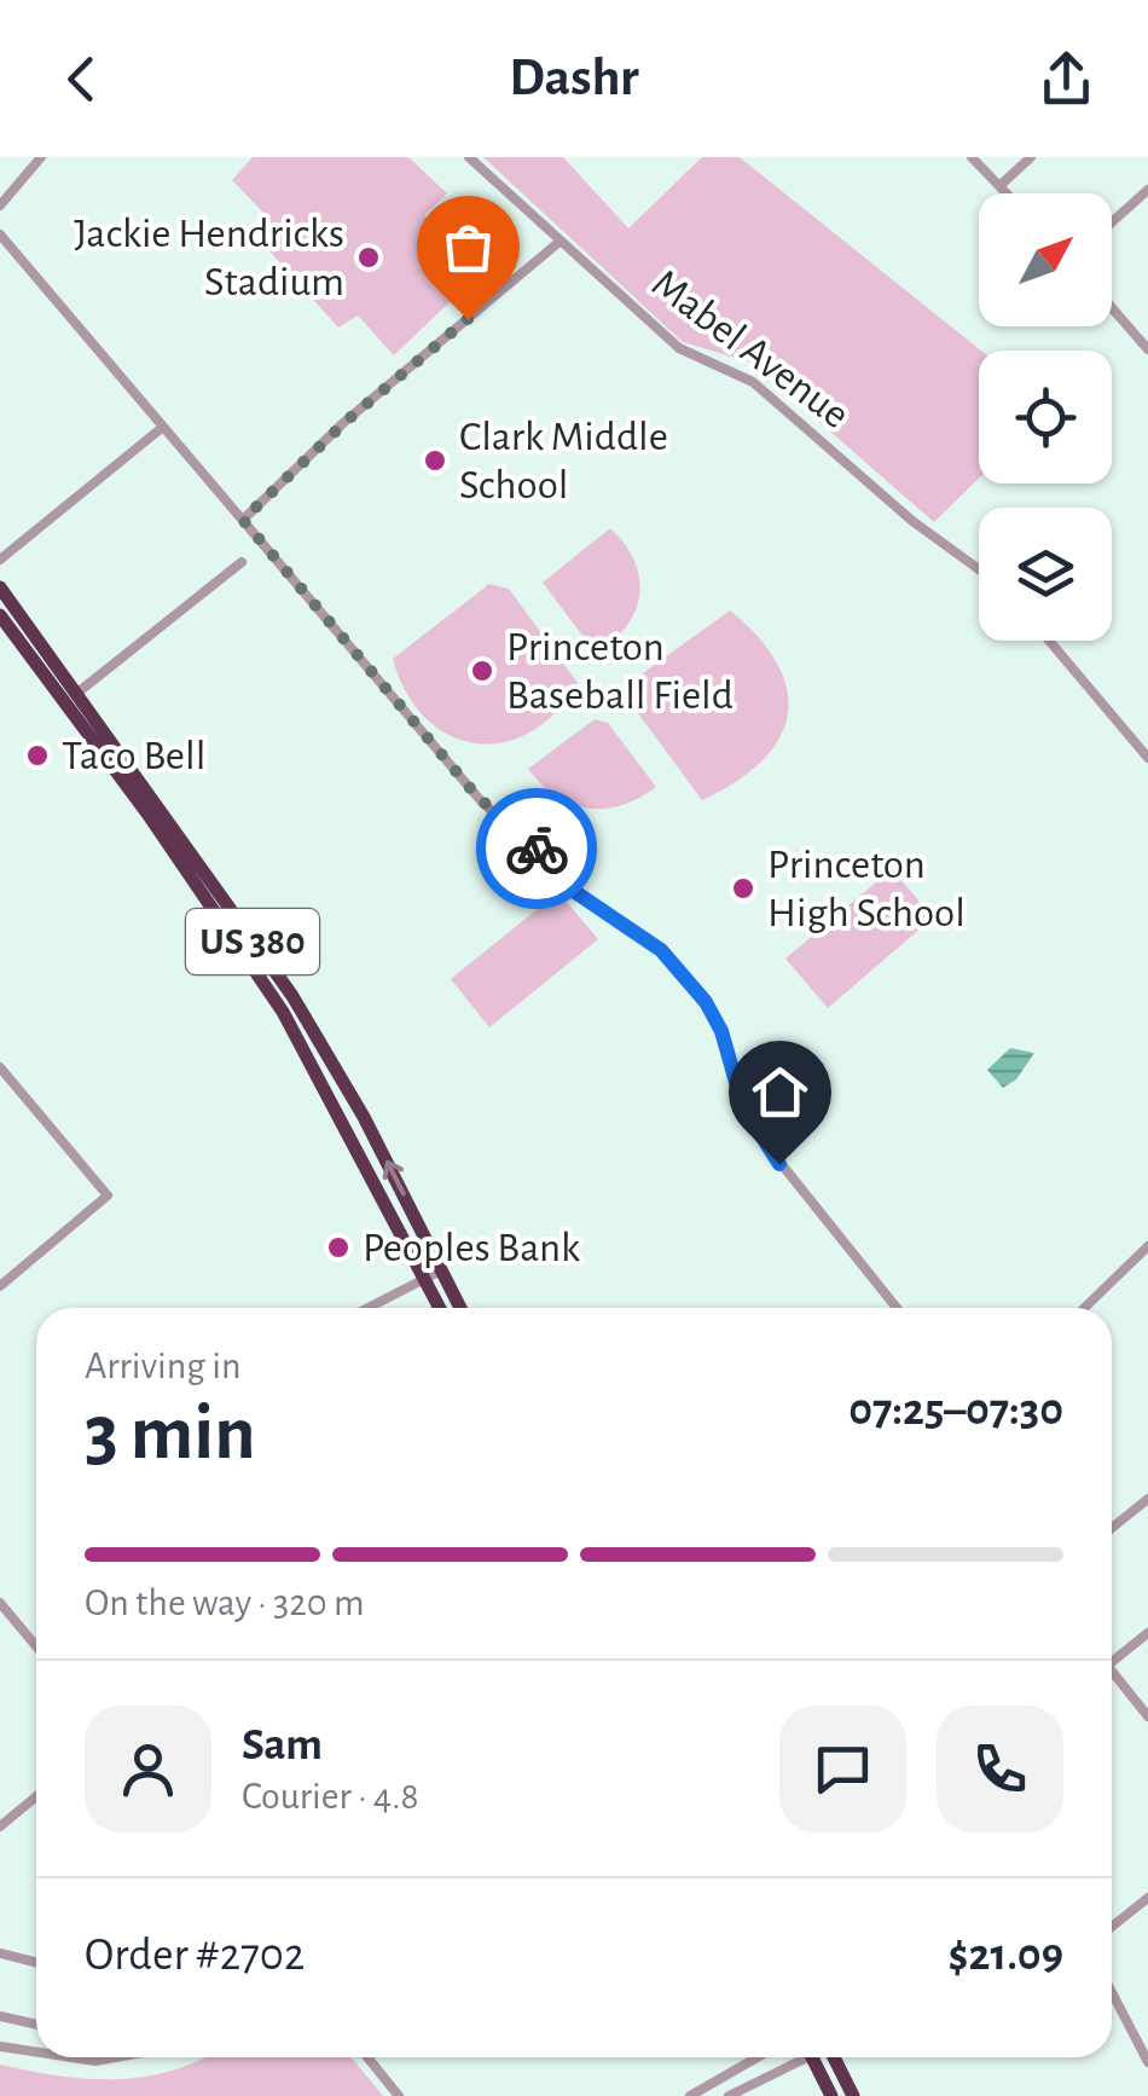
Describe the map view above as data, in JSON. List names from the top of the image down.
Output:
{
  "streets": {
    "highway": ["US 380"],
    "street": ["Mabel Avenue"]
  },
  "places": [
    "Jackie Hendricks Stadium",
    "Clark Middle School",
    "Princeton Baseball Field",
    "Taco Bell",
    "Princeton High School",
    "Peoples Bank"
  ],
  "north": "top right",
  "page": {
    "header": "Dashr",
    "heading": ["3 min", "Arriving in", "07:25–07:30"],
    "panel": [
      "Sam",
      "Courier · 4.8",
      "Order #2702",
      "$21.09"
    ],
    "bar": "On the way · 320 m"
  }
}
